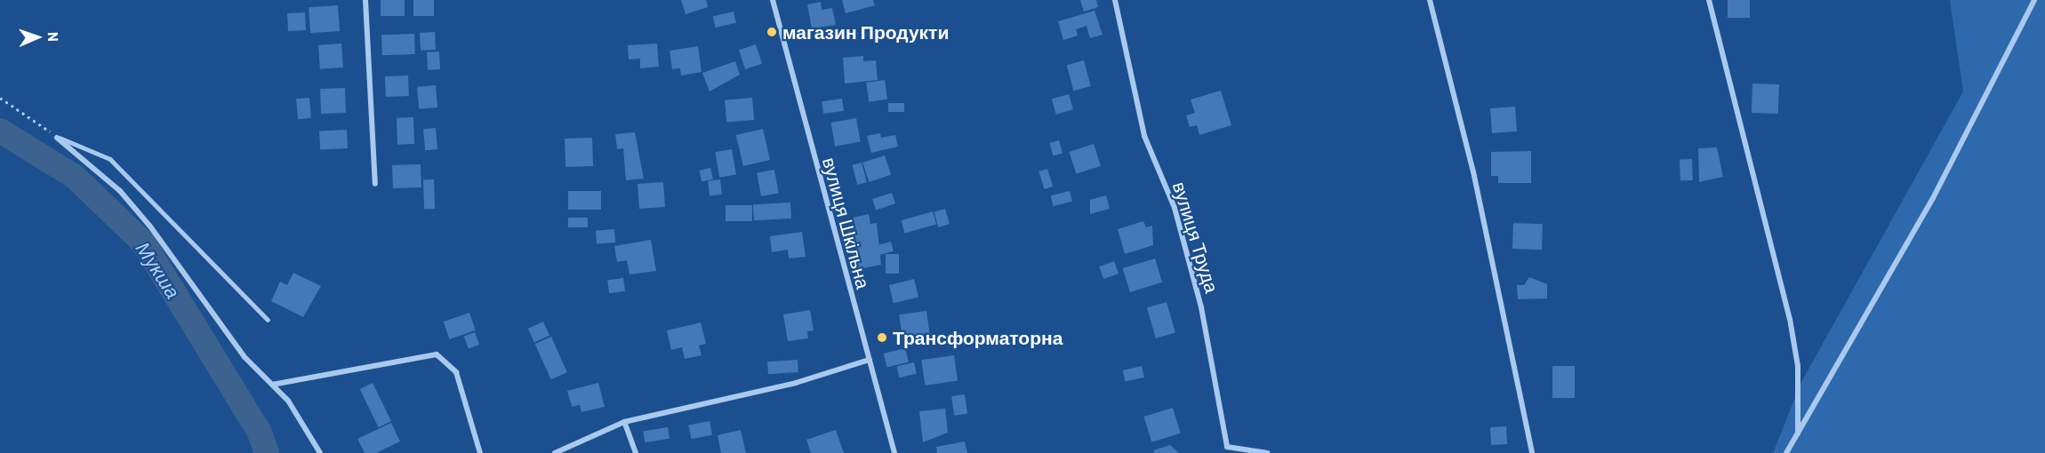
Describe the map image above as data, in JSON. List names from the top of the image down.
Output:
{
  "streets": {
    "street": ["вулиця Шкільна", "вулиця Труда"]
  },
  "water": ["Мукша"],
  "places": ["магазин Продукти", "Трансформаторна"],
  "north": "right"
}
